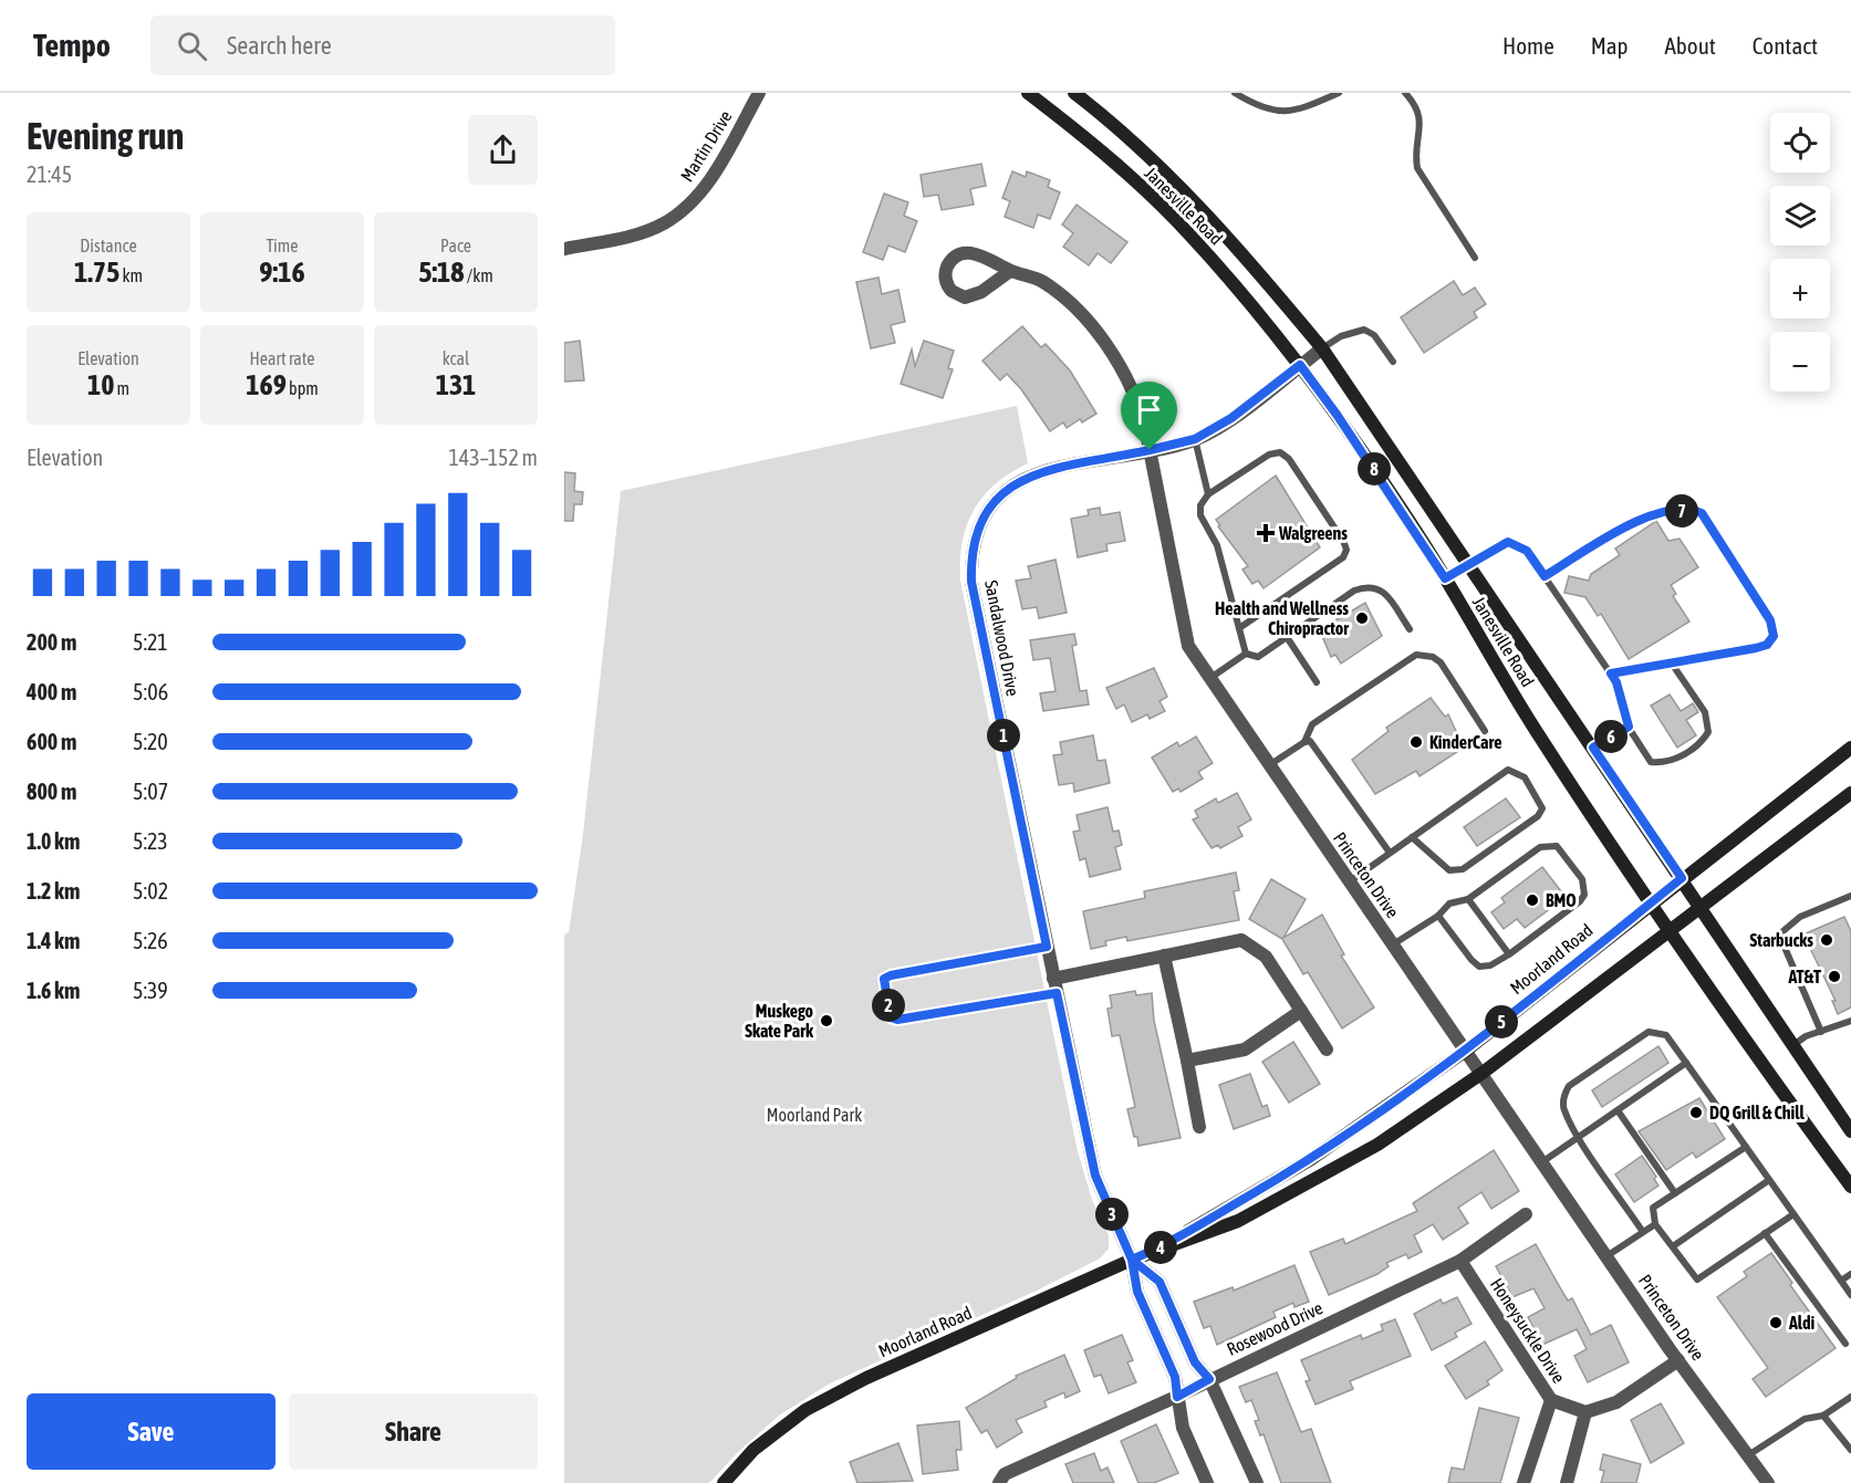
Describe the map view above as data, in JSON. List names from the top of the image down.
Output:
{
  "streets": {
    "main road": ["Janesville Road", "Moorland Road"],
    "street": [
      "Martin Drive",
      "Sandalwood Drive",
      "Princeton Drive",
      "Rosewood Drive",
      "Honeysuckle Drive"
    ]
  },
  "crossings": [
    ["Janesville Road", "Sandalwood Drive"],
    ["Janesville Road", "Moorland Road"],
    ["Sandalwood Drive", "Princeton Drive"],
    ["Sandalwood Drive", "Moorland Road"],
    ["Sandalwood Drive", "Rosewood Drive"],
    ["Princeton Drive", "Moorland Road"],
    ["Rosewood Drive", "Honeysuckle Drive"]
  ],
  "parks": ["Moorland Park"],
  "places": {
    "health": ["Walgreens"],
    "other": [
      "Health and Wellness Chiropractor",
      "KinderCare",
      "BMO",
      "Starbucks",
      "AT&T",
      "Muskego Skate Park",
      "DQ Grill & Chill",
      "Aldi"
    ]
  },
  "page": {
    "header": "Tempo",
    "search": "Search here",
    "nav": [
      "Home",
      "Map",
      "About",
      "Contact"
    ],
    "heading": ["Evening run", "21:45"],
    "map_buttons": ["+", "−"],
    "stats": [
      ["Distance", "1.75 km"],
      ["Time", "9:16"],
      ["Pace", "5:18 /km"],
      ["Elevation", "10 m"],
      ["Heart rate", "169 bpm"],
      ["kcal", "131"]
    ],
    "chart": ["Elevation", "143–152 m"],
    "pins": [
      "8",
      "7",
      "1",
      "6",
      "2",
      "5",
      "3",
      "4"
    ],
    "list": [
      {
        "name": "200 m",
        "note": "5:21"
      },
      {
        "name": "400 m",
        "note": "5:06"
      },
      {
        "name": "600 m",
        "note": "5:20"
      },
      {
        "name": "800 m",
        "note": "5:07"
      },
      {
        "name": "1.0 km",
        "note": "5:23"
      },
      {
        "name": "1.2 km",
        "note": "5:02"
      },
      {
        "name": "1.4 km",
        "note": "5:26"
      },
      {
        "name": "1.6 km",
        "note": "5:39"
      }
    ],
    "buttons": ["Save", "Share"]
  }
}
